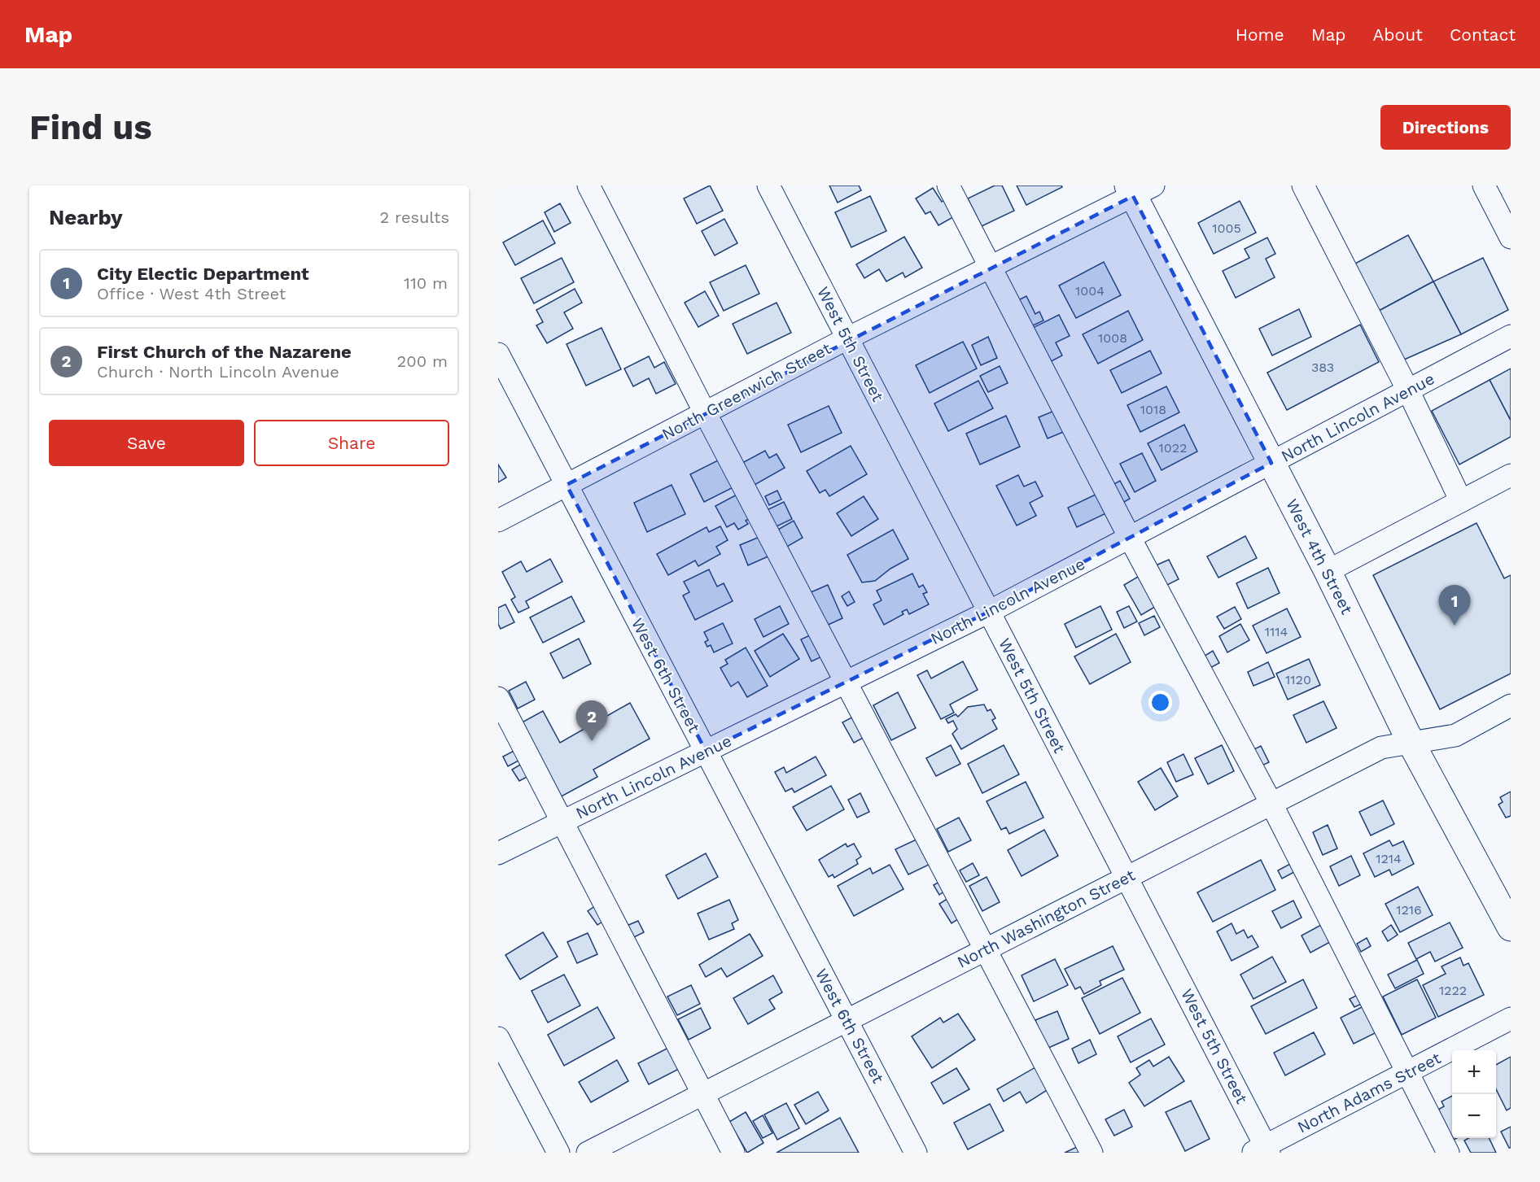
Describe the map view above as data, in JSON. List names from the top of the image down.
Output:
{
  "streets": {
    "main road": ["West 4th Street"],
    "street": [
      "West 5th Street",
      "North Greenwich Street",
      "North Lincoln Avenue",
      "West 6th Street",
      "North Washington Street",
      "North Adams Street"
    ]
  },
  "crossings": [
    ["West 5th Street", "North Greenwich Street"],
    ["West 5th Street", "North Lincoln Avenue"],
    ["West 5th Street", "North Washington Street"],
    ["West 5th Street", "North Adams Street"],
    ["North Greenwich Street", "West 4th Street"],
    ["North Greenwich Street", "West 6th Street"],
    ["North Lincoln Avenue", "West 4th Street"],
    ["North Lincoln Avenue", "West 6th Street"],
    ["West 4th Street", "North Washington Street"],
    ["West 6th Street", "North Washington Street"]
  ],
  "house_numbers": [
    "1005",
    "1004",
    "1008",
    "383",
    "1018",
    "1022",
    "1114",
    "1120",
    "1214",
    "1216",
    "1222"
  ],
  "page": {
    "header": "Map",
    "nav": [
      "Home",
      "Map",
      "About",
      "Contact"
    ],
    "buttons": [
      "Directions",
      ["Save", "Share"]
    ],
    "title": "Find us",
    "heading": ["Nearby", "2 results"],
    "list": [
      {
        "mark": "1",
        "name": "City Electic Department",
        "note": "Office · West 4th Street",
        "value": "110 m"
      },
      {
        "mark": "2",
        "name": "First Church of the Nazarene",
        "note": "Church · North Lincoln Avenue",
        "value": "200 m"
      }
    ],
    "pins": ["1", "2"],
    "map_buttons": ["+", "−"]
  }
}
